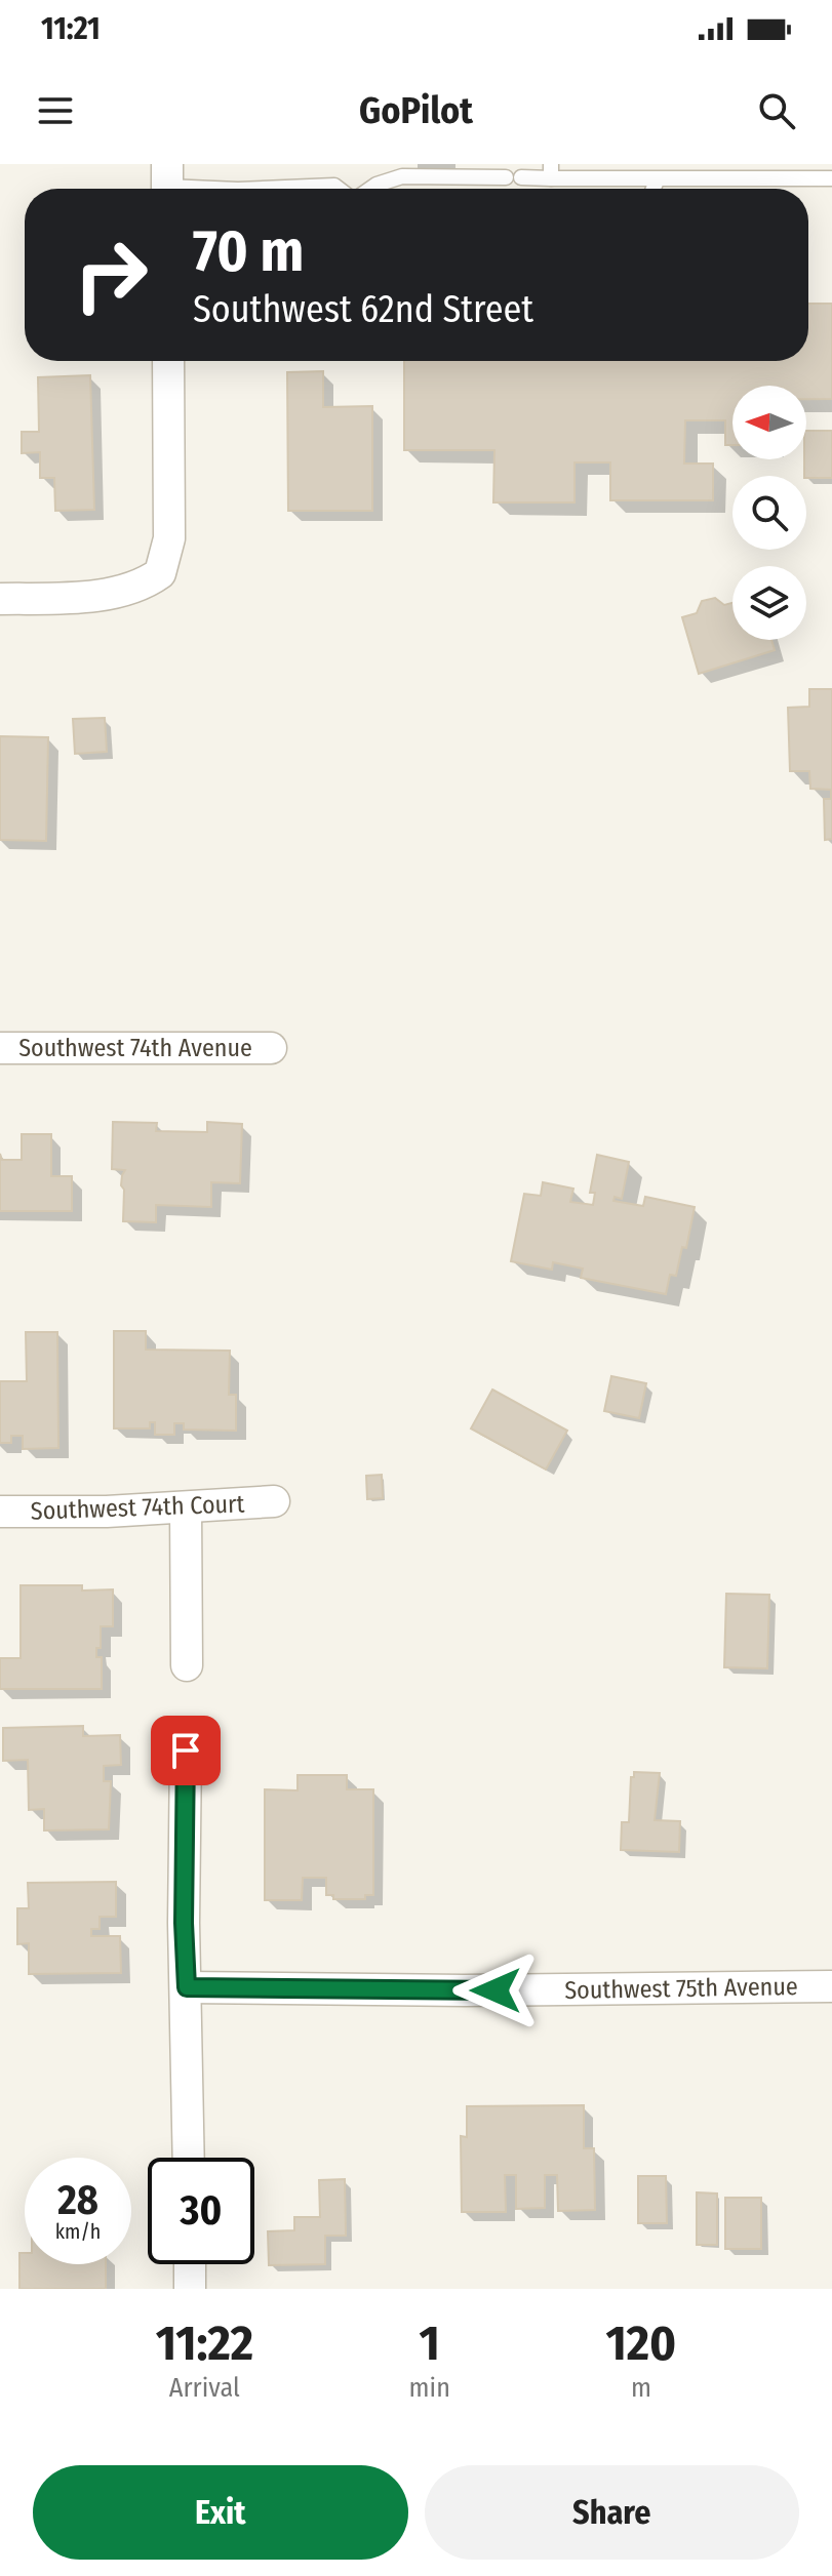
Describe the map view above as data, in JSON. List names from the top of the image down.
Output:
{
  "streets": {
    "street": ["Southwest 74th Avenue", "Southwest 74th Court", "Southwest 75th Avenue"]
  },
  "north": "left",
  "page": {
    "status": "11:21",
    "header": "GoPilot",
    "turn": ["70 m", "Southwest 62nd Street"],
    "speed": "28 km/h",
    "limit": "30",
    "eta": [
      "11:22",
      "Arrival",
      "1",
      "min",
      "120",
      "m"
    ],
    "buttons": ["Exit", "Share"]
  }
}
